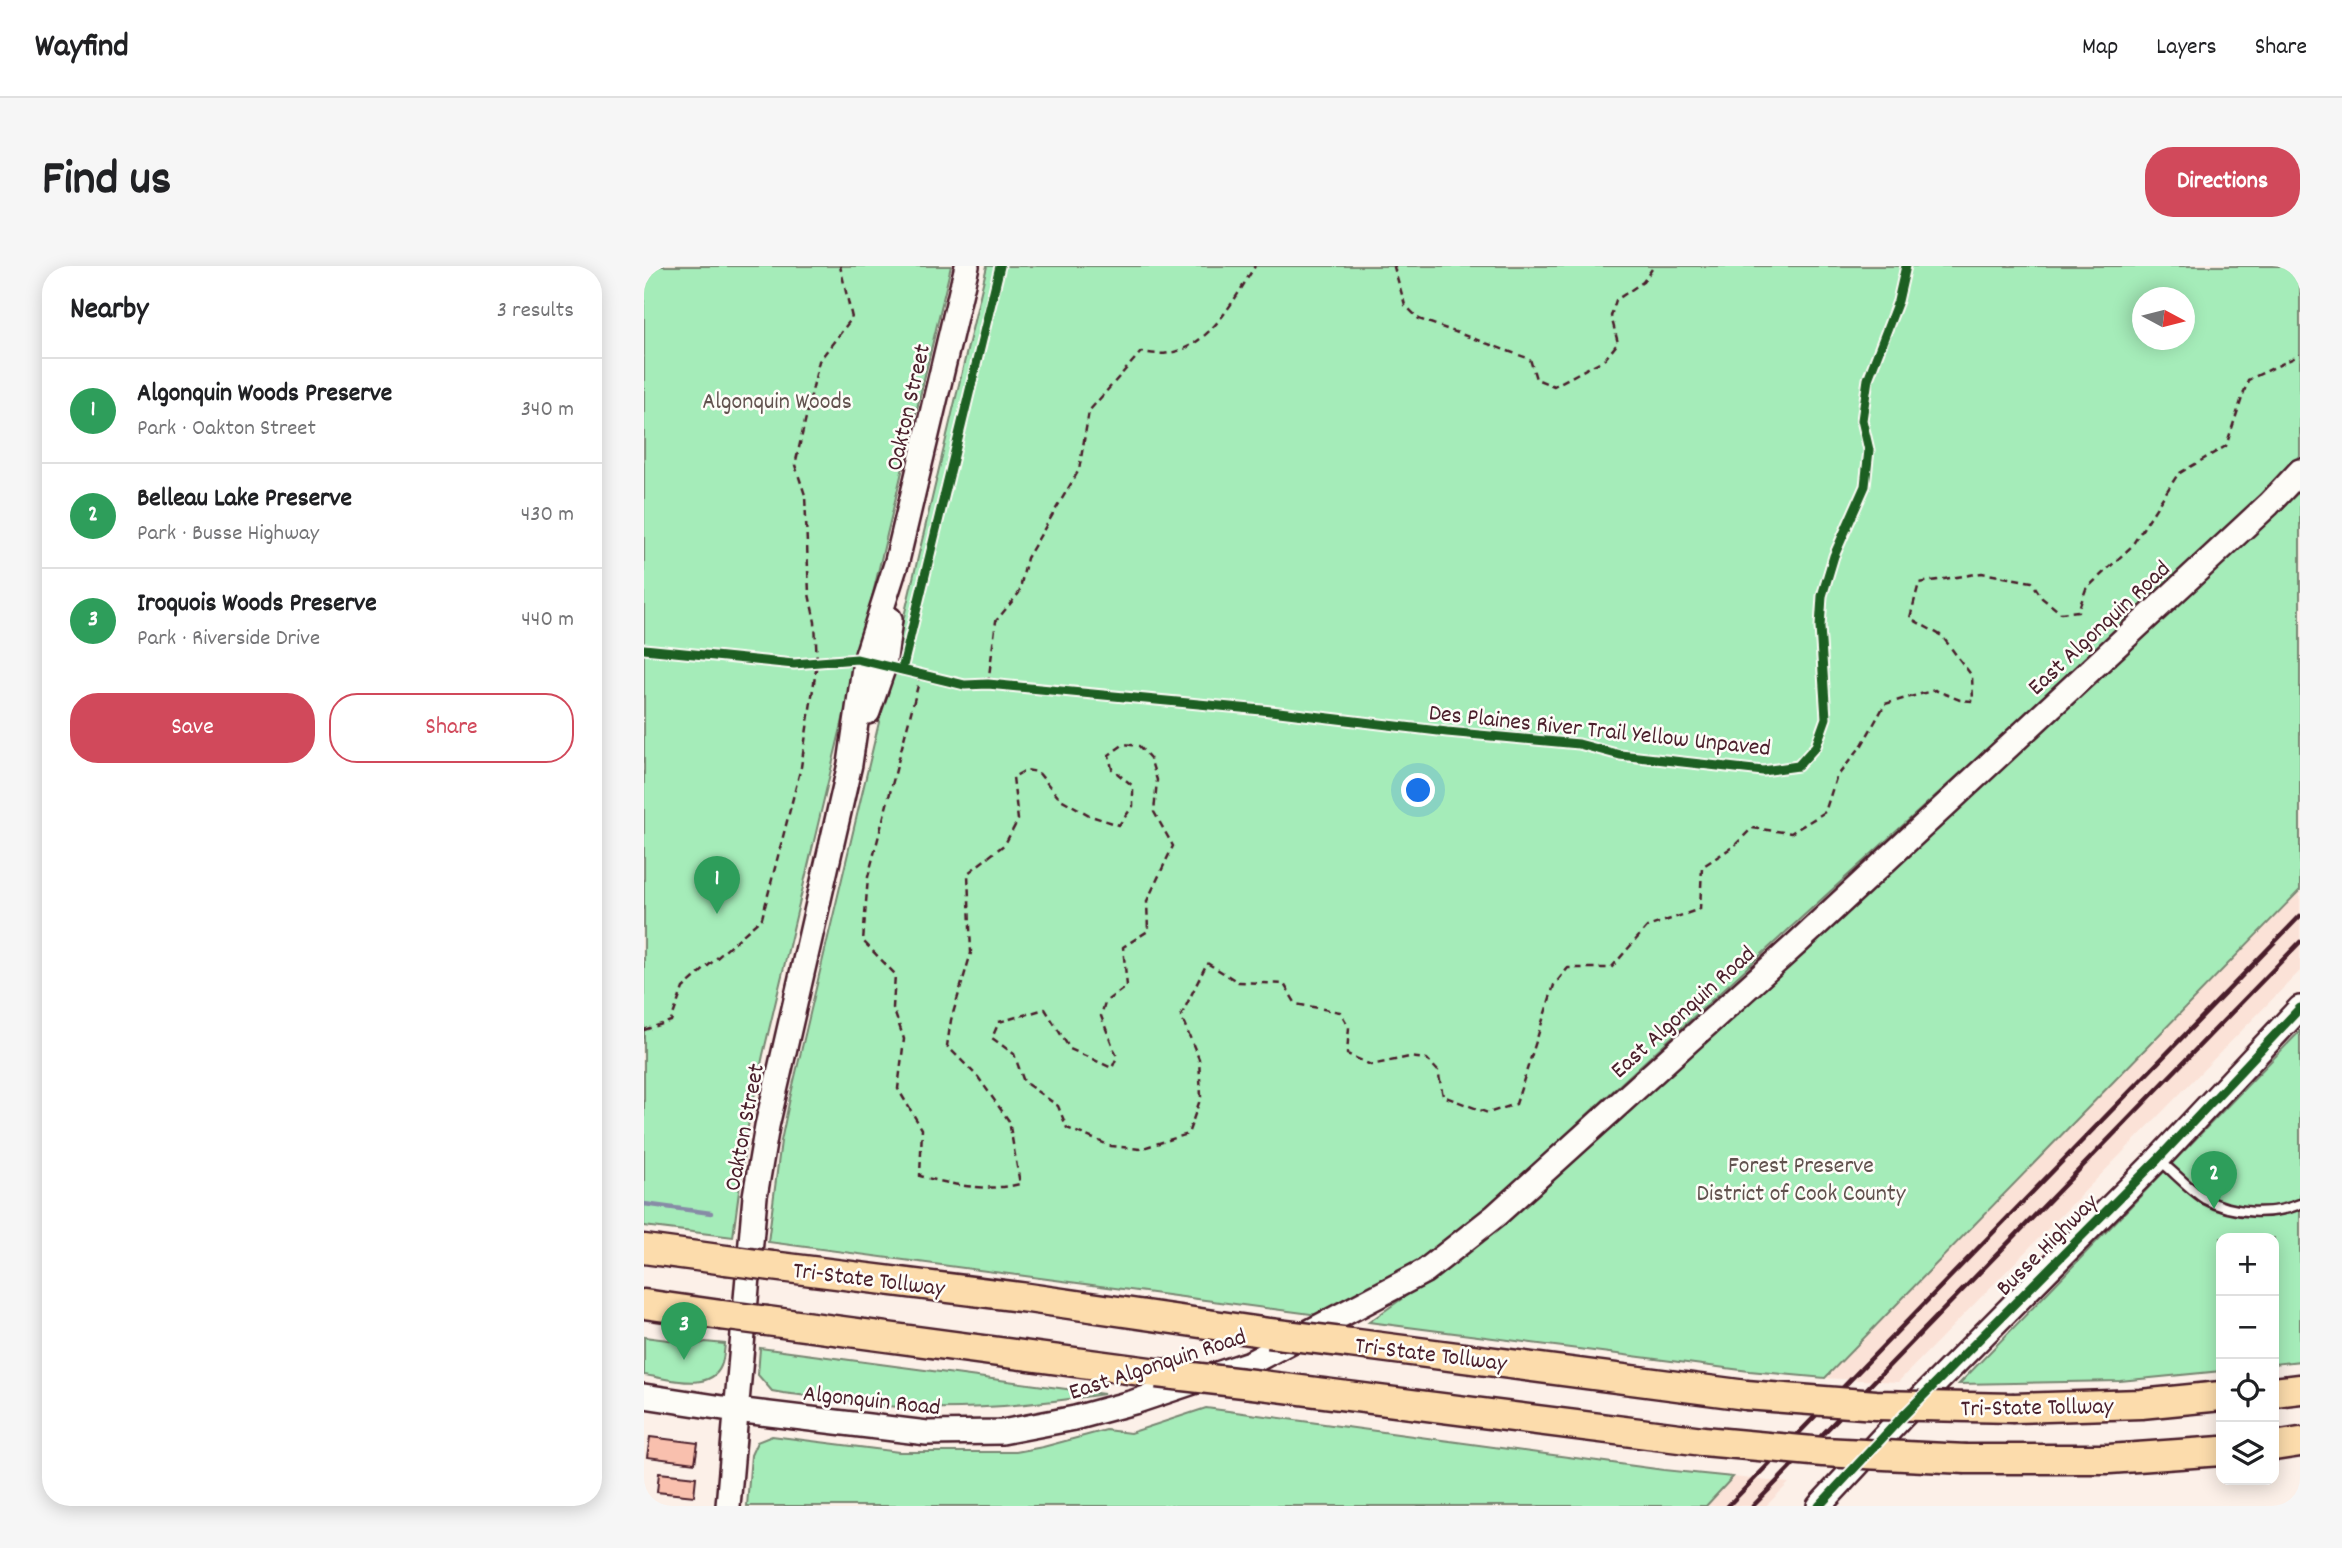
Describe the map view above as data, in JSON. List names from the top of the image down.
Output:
{
  "streets": {
    "highway": ["Tri-State Tollway"],
    "main road": [
      "Oakton Street",
      "East Algonquin Road",
      "Busse Highway",
      "Algonquin Road"
    ],
    "cycle path": ["Des Plaines River Trail Yellow Unpaved"]
  },
  "crossings": [
    ["Oakton Street", "Algonquin Road"],
    ["East Algonquin Road", "Algonquin Road"]
  ],
  "parks": ["Algonquin Woods", "Forest Preserve District of Cook County"],
  "north": "right",
  "page": {
    "header": "Wayfind",
    "nav": ["Map", "Layers", "Share"],
    "title": "Find us",
    "buttons": [
      "Directions",
      ["Save", "Share"]
    ],
    "heading": ["Nearby", "3 results"],
    "list": [
      {
        "mark": "1",
        "name": "Algonquin Woods Preserve",
        "note": "Park · Oakton Street",
        "value": "340 m"
      },
      {
        "mark": "2",
        "name": "Belleau Lake Preserve",
        "note": "Park · Busse Highway",
        "value": "430 m"
      },
      {
        "mark": "3",
        "name": "Iroquois Woods Preserve",
        "note": "Park · Riverside Drive",
        "value": "440 m"
      }
    ],
    "pins": ["1", "2", "3"],
    "map_buttons": ["+", "−"]
  }
}
